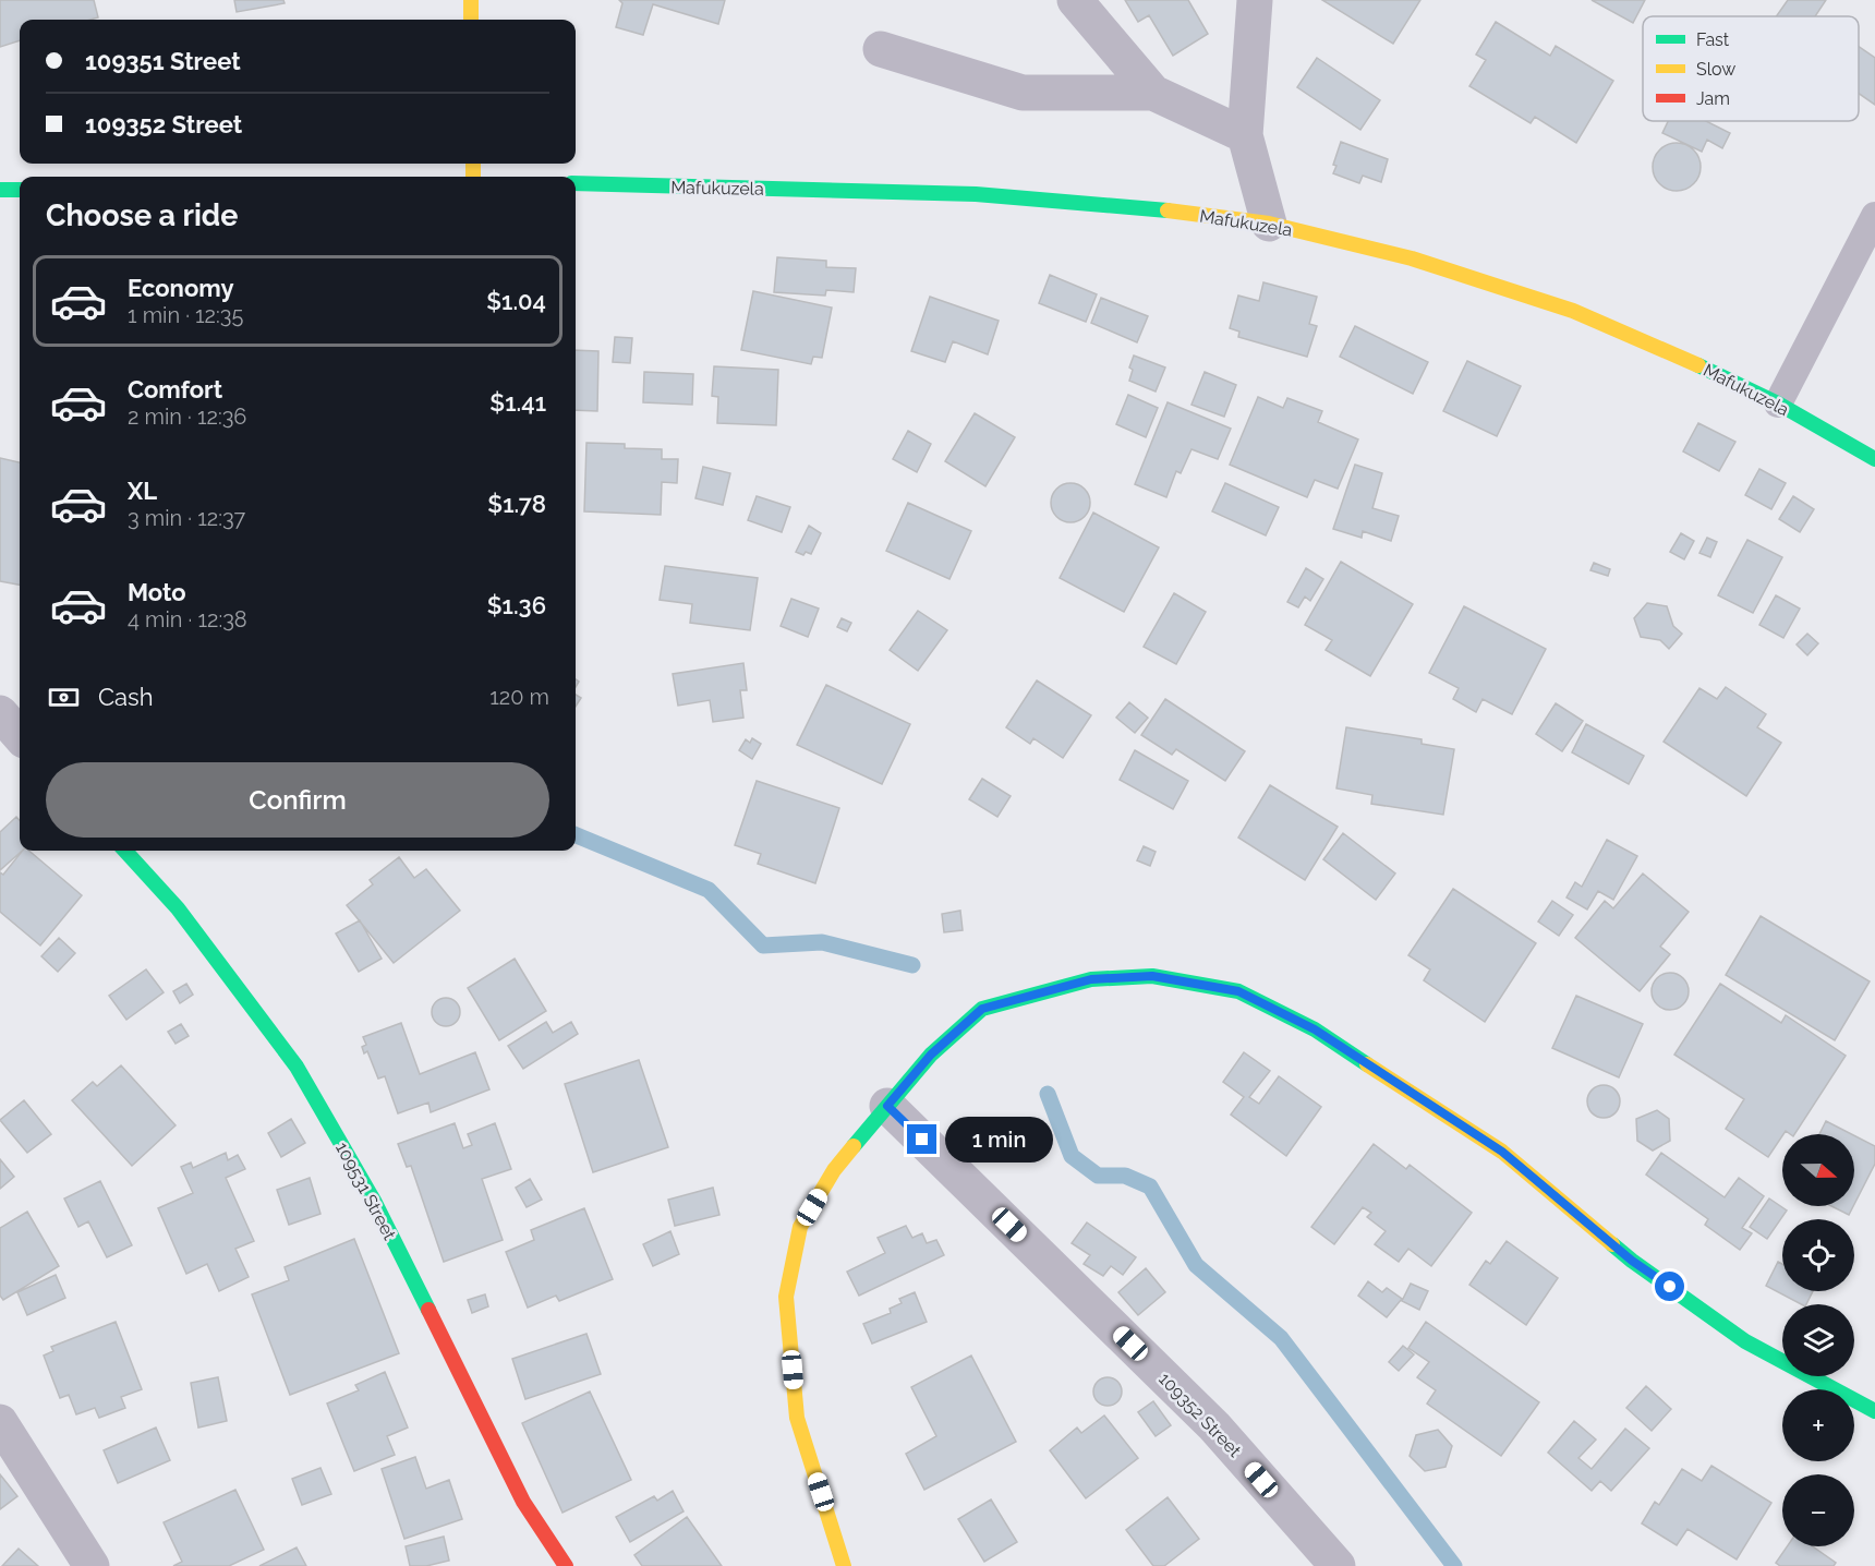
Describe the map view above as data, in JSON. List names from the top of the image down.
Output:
{
  "streets": {
    "street": ["Mafukuzela", "109531 Street", "109352 Street"]
  },
  "legend": ["Fast", "Slow", "Jam"],
  "north": "right",
  "page": {
    "banner": ["109351 Street", "109352 Street"],
    "heading": "Choose a ride",
    "list": [
      {
        "name": "Economy",
        "note": "1 min · 12:35",
        "value": "$1.04"
      },
      {
        "name": "Comfort",
        "note": "2 min · 12:36",
        "value": "$1.41"
      },
      {
        "name": "XL",
        "note": "3 min · 12:37",
        "value": "$1.78"
      },
      {
        "name": "Moto",
        "note": "4 min · 12:38",
        "value": "$1.36"
      }
    ],
    "pay": ["Cash", "120 m"],
    "buttons": "Confirm",
    "bubble": "1 min",
    "map_buttons": ["+", "−"]
  }
}
